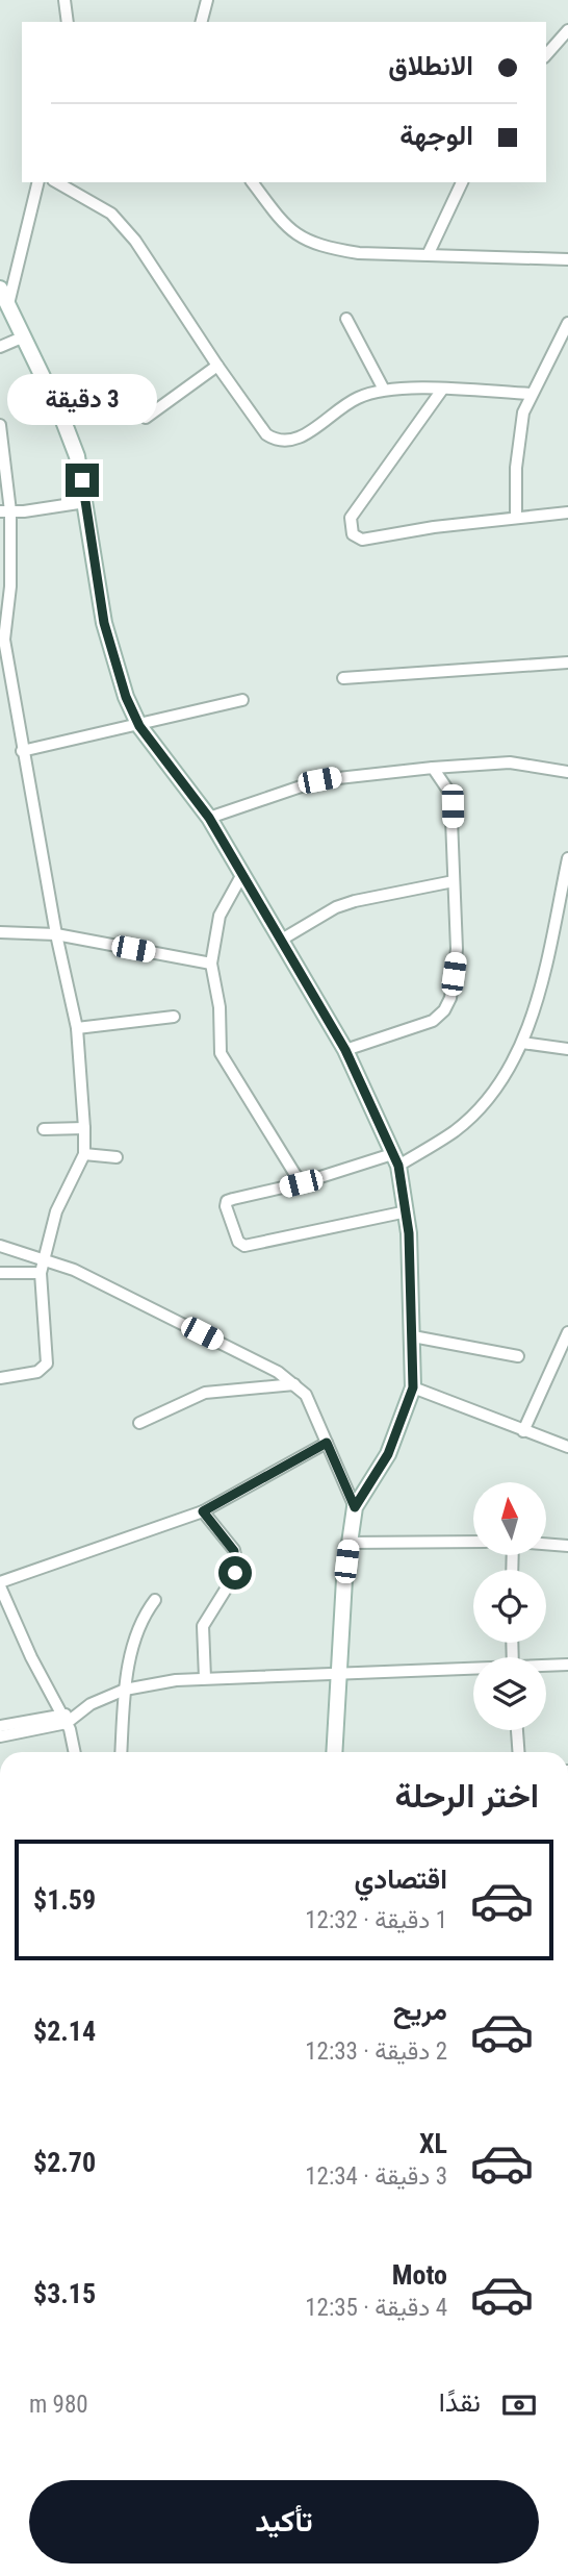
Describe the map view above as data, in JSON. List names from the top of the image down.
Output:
{
  "north": "top",
  "page": {
    "banner": ["الانطلاق", "الوجهة"],
    "bubble": "3 دقيقة",
    "heading": "اختر الرحلة",
    "list": [
      {
        "name": "اقتصادي",
        "note": "1 دقيقة · 12:32",
        "value": "$1.59"
      },
      {
        "name": "مريح",
        "note": "2 دقيقة · 12:33",
        "value": "$2.14"
      },
      {
        "name": "XL",
        "note": "3 دقيقة · 12:34",
        "value": "$2.70"
      },
      {
        "name": "Moto",
        "note": "4 دقيقة · 12:35",
        "value": "$3.15"
      }
    ],
    "pay": ["نقدًا", "980 m"],
    "buttons": "تأكيد"
  }
}
